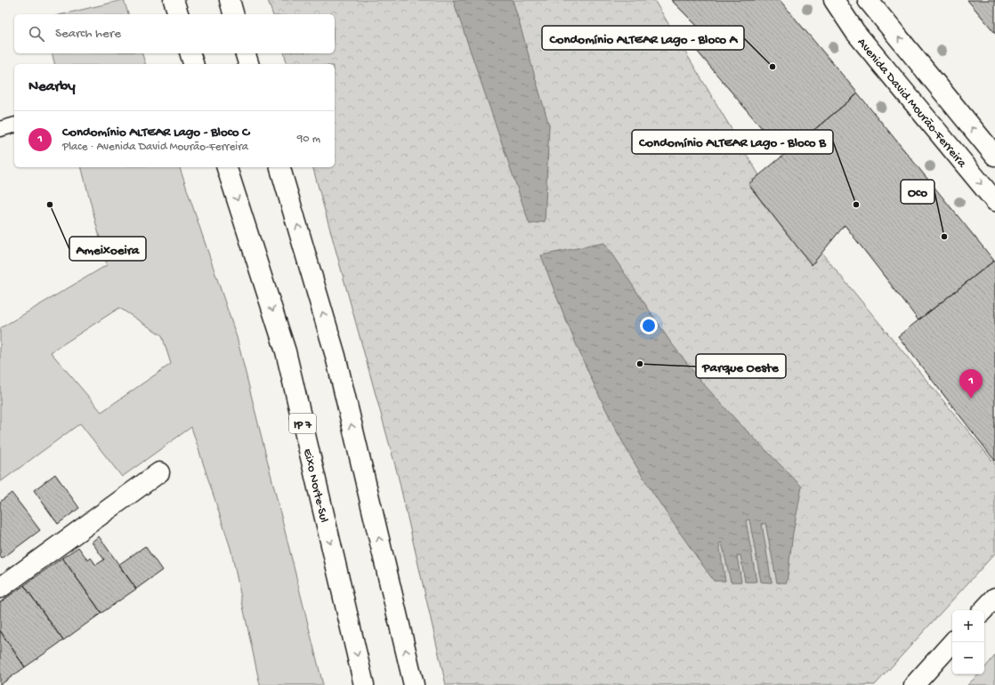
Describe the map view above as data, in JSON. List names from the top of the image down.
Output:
{
  "streets": {
    "main road": ["Avenida David Mourão-Ferreira", "IP 7", "Eixo Norte-Sul"]
  },
  "places": [
    "Condomínio ALTEAR Lago - Bloco A",
    "Ameixoeira",
    "Condomínio ALTEAR Lago - Bloco B",
    "Oco",
    "Parque Oeste"
  ],
  "page": {
    "search": "Search here",
    "heading": "Nearby",
    "list": [
      {
        "mark": "1",
        "name": "Condomínio ALTEAR Lago - Bloco C",
        "note": "Place · Avenida David Mourão-Ferreira",
        "value": "90 m"
      }
    ],
    "pins": "1",
    "map_buttons": ["+", "−"]
  }
}
